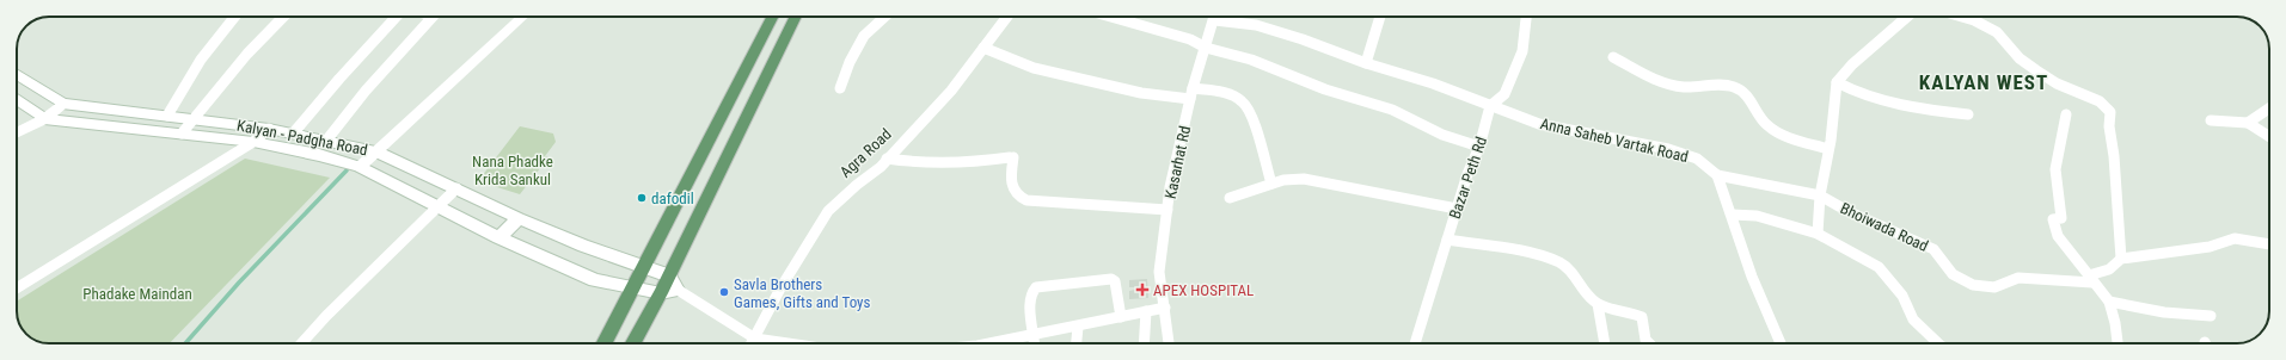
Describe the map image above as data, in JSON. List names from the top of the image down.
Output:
{
  "streets": {
    "main road": ["Kalyan - Padgha Road"],
    "street": [
      "Anna Saheb Vartak Road",
      "Agra Road",
      "Kasarhat Rd",
      "Bazar Peth Rd",
      "Bhoiwada Road"
    ]
  },
  "crossings": [
    ["Anna Saheb Vartak Road", "Bazar Peth Rd"],
    ["Anna Saheb Vartak Road", "Bhoiwada Road"]
  ],
  "districts": ["KALYAN WEST"],
  "parks": ["Nana Phadke Krida Sankul", "Phadake Maindan"],
  "places": {
    "other": ["dafodil", "Savla Brothers Games, Gifts and Toys"],
    "health": ["APEX HOSPITAL"]
  }
}
